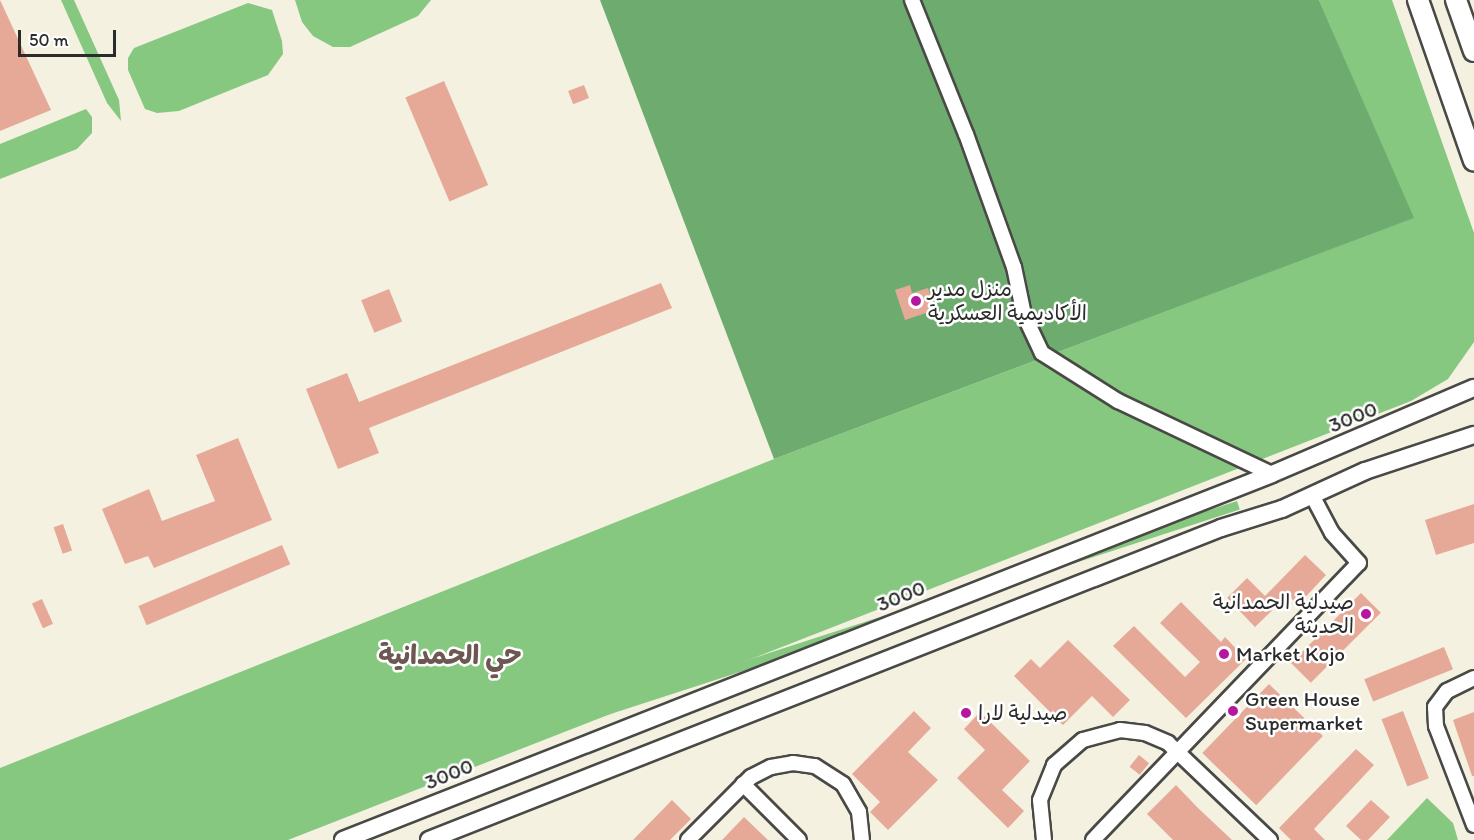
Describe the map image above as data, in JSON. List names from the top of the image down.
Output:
{
  "streets": {
    "street": ["3000"]
  },
  "districts": ["حي الحمدانية"],
  "places": [
    "منزل مدير الأكاديمية العسكرية",
    "صيدلية الحمدانية الحديثة",
    "Market Kojo",
    "Green House Supermarket",
    "صيدلية لارا"
  ],
  "scale_bar": "50 m"
}
